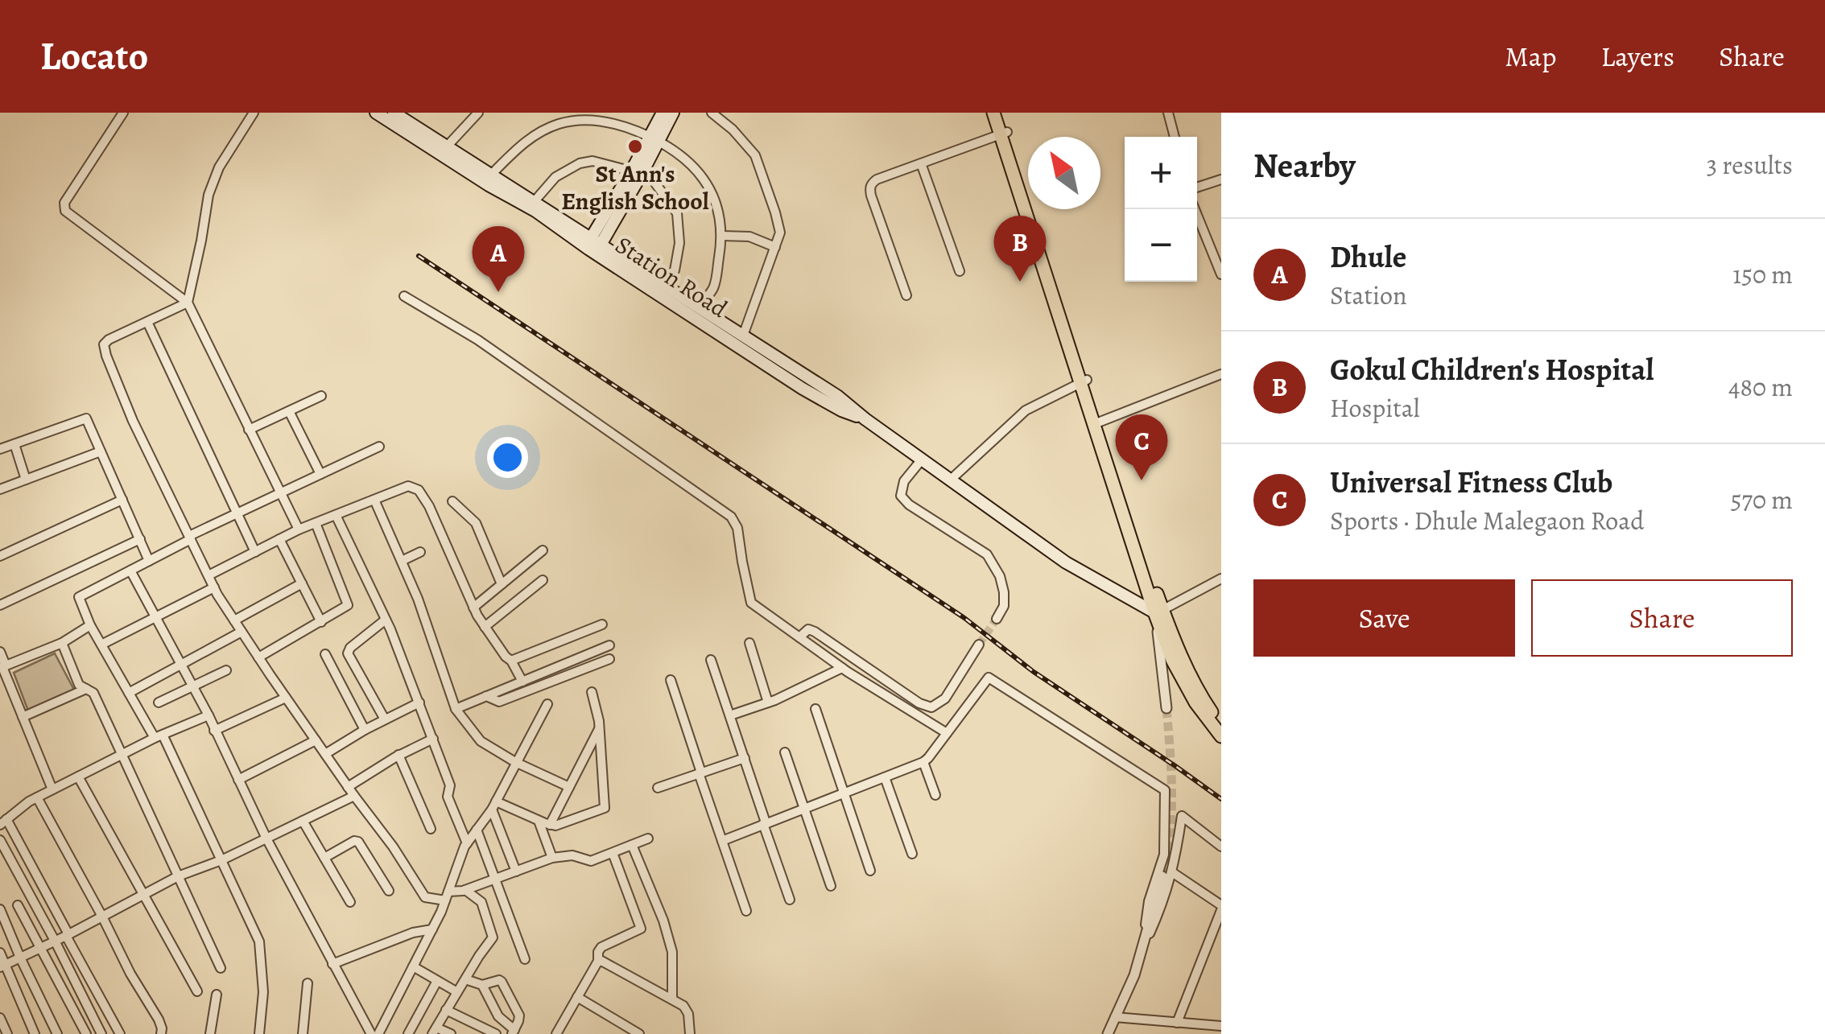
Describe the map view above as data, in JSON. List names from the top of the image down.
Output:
{
  "streets": {
    "main road": ["Station Road"]
  },
  "places": ["St Ann's English School"],
  "north": "top left",
  "page": {
    "header": "Locato",
    "nav": ["Map", "Layers", "Share"],
    "heading": ["Nearby", "3 results"],
    "map_buttons": ["+", "−"],
    "pins": ["B", "A", "C"],
    "list": [
      {
        "mark": "A",
        "name": "Dhule",
        "note": "Station",
        "value": "150 m"
      },
      {
        "mark": "B",
        "name": "Gokul Children's Hospital",
        "note": "Hospital",
        "value": "480 m"
      },
      {
        "mark": "C",
        "name": "Universal Fitness Club",
        "note": "Sports · Dhule Malegaon Road",
        "value": "570 m"
      }
    ],
    "buttons": ["Save", "Share"]
  }
}
